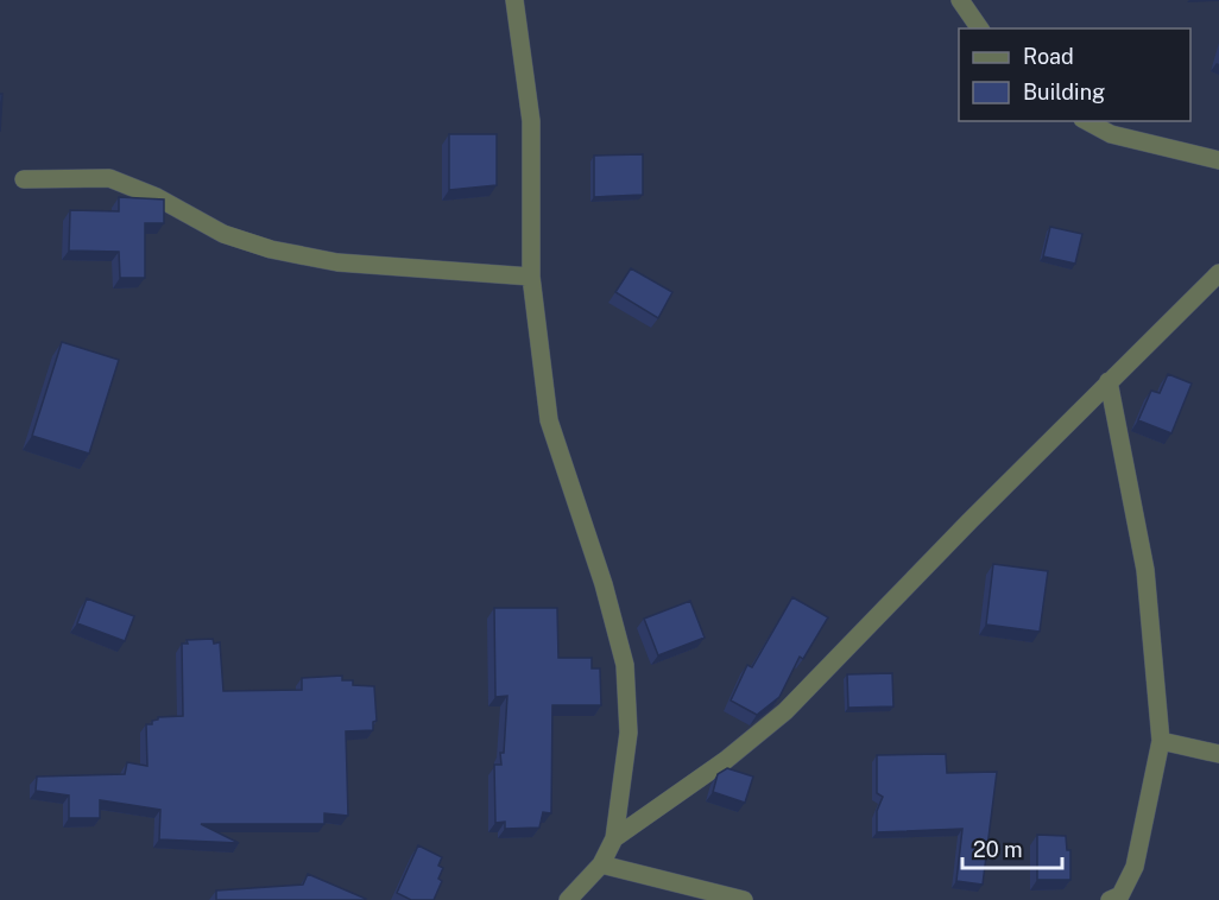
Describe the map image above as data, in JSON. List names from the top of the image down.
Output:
{
  "legend": ["Road", "Building"],
  "scale_bar": "20 m"
}
